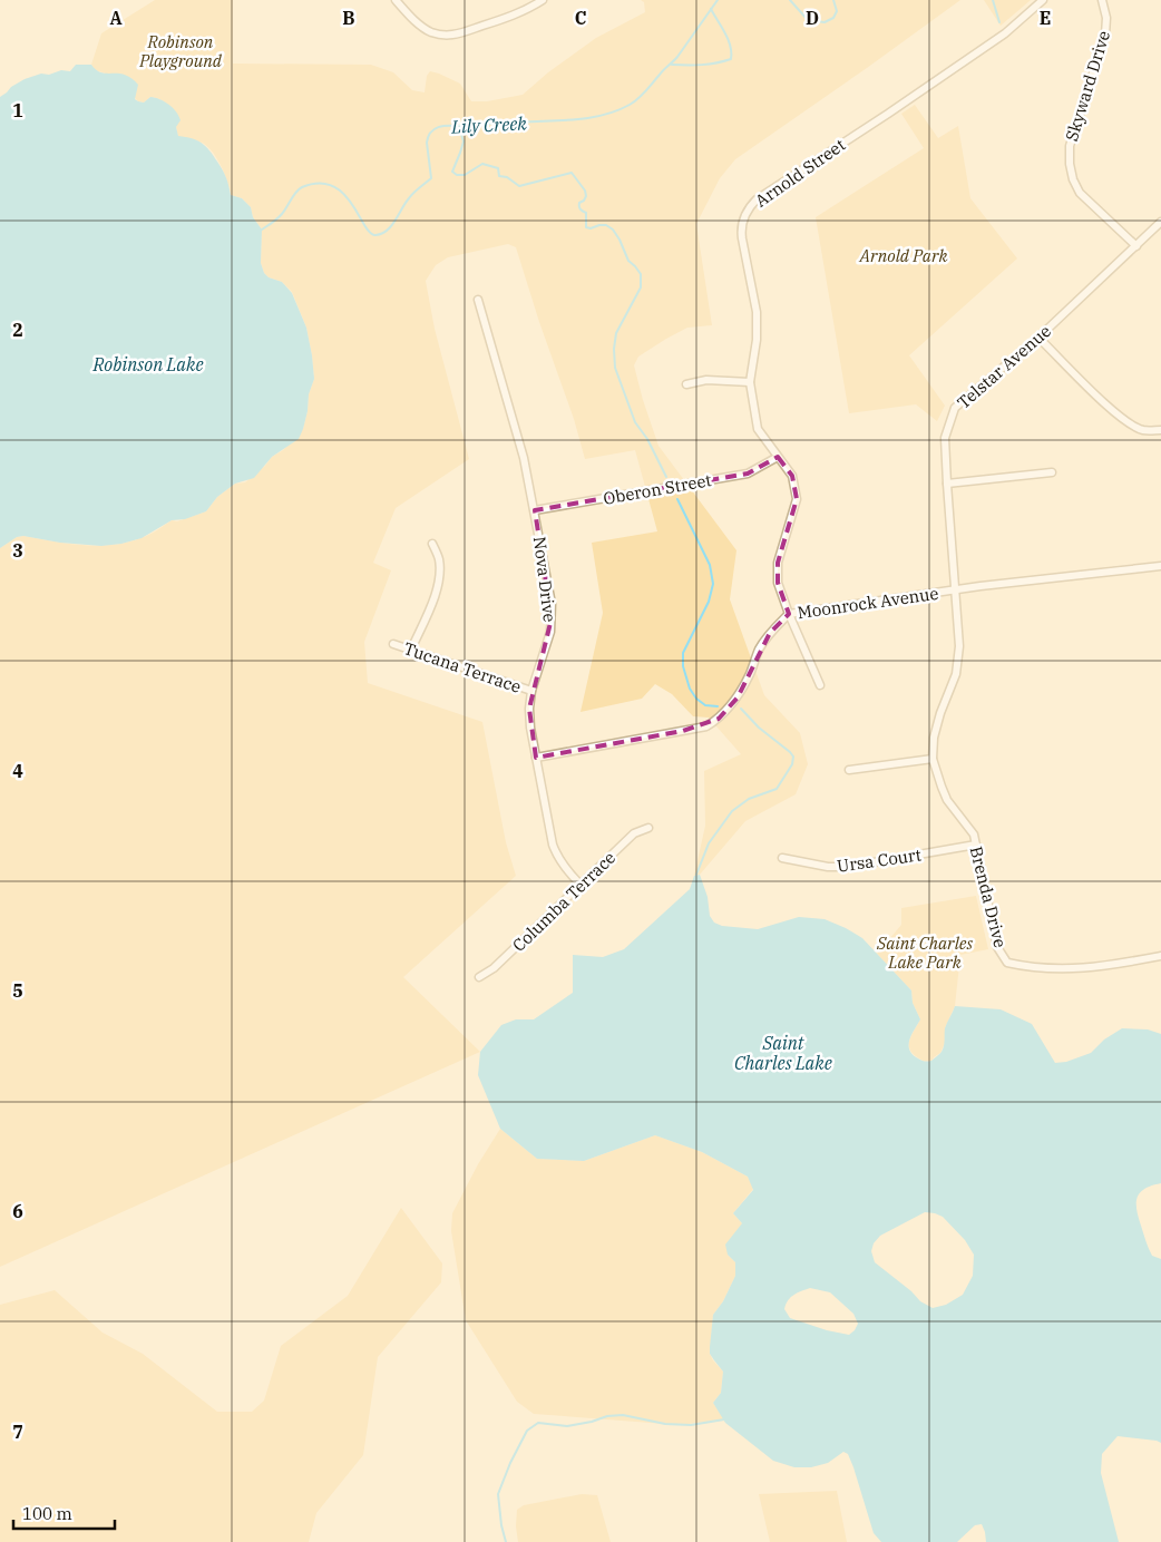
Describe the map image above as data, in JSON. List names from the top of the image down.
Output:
{
  "streets": {
    "street": [
      "Skyward Drive",
      "Arnold Street",
      "Telstar Avenue",
      "Oberon Street",
      "Nova Drive",
      "Moonrock Avenue",
      "Tucana Terrace",
      "Ursa Court",
      "Brenda Drive",
      "Columba Terrace"
    ]
  },
  "crossings": [
    ["Skyward Drive", "Telstar Avenue"],
    ["Arnold Street", "Oberon Street"],
    ["Arnold Street", "Moonrock Avenue"],
    ["Telstar Avenue", "Moonrock Avenue"],
    ["Telstar Avenue", "Brenda Drive"],
    ["Oberon Street", "Nova Drive"],
    ["Nova Drive", "Moonrock Avenue"],
    ["Nova Drive", "Tucana Terrace"],
    ["Nova Drive", "Columba Terrace"],
    ["Moonrock Avenue", "Brenda Drive"],
    ["Ursa Court", "Brenda Drive"]
  ],
  "water": ["Lily Creek", "Robinson Lake", "Saint Charles Lake"],
  "parks": ["Robinson Playground", "Arnold Park", "Saint Charles Lake Park"],
  "scale_bar": "100 m",
  "grid": {
    "columns": [
      "A",
      "B",
      "C",
      "D",
      "E"
    ],
    "rows": [
      "1",
      "2",
      "3",
      "4",
      "5",
      "6",
      "7"
    ]
  }
}
